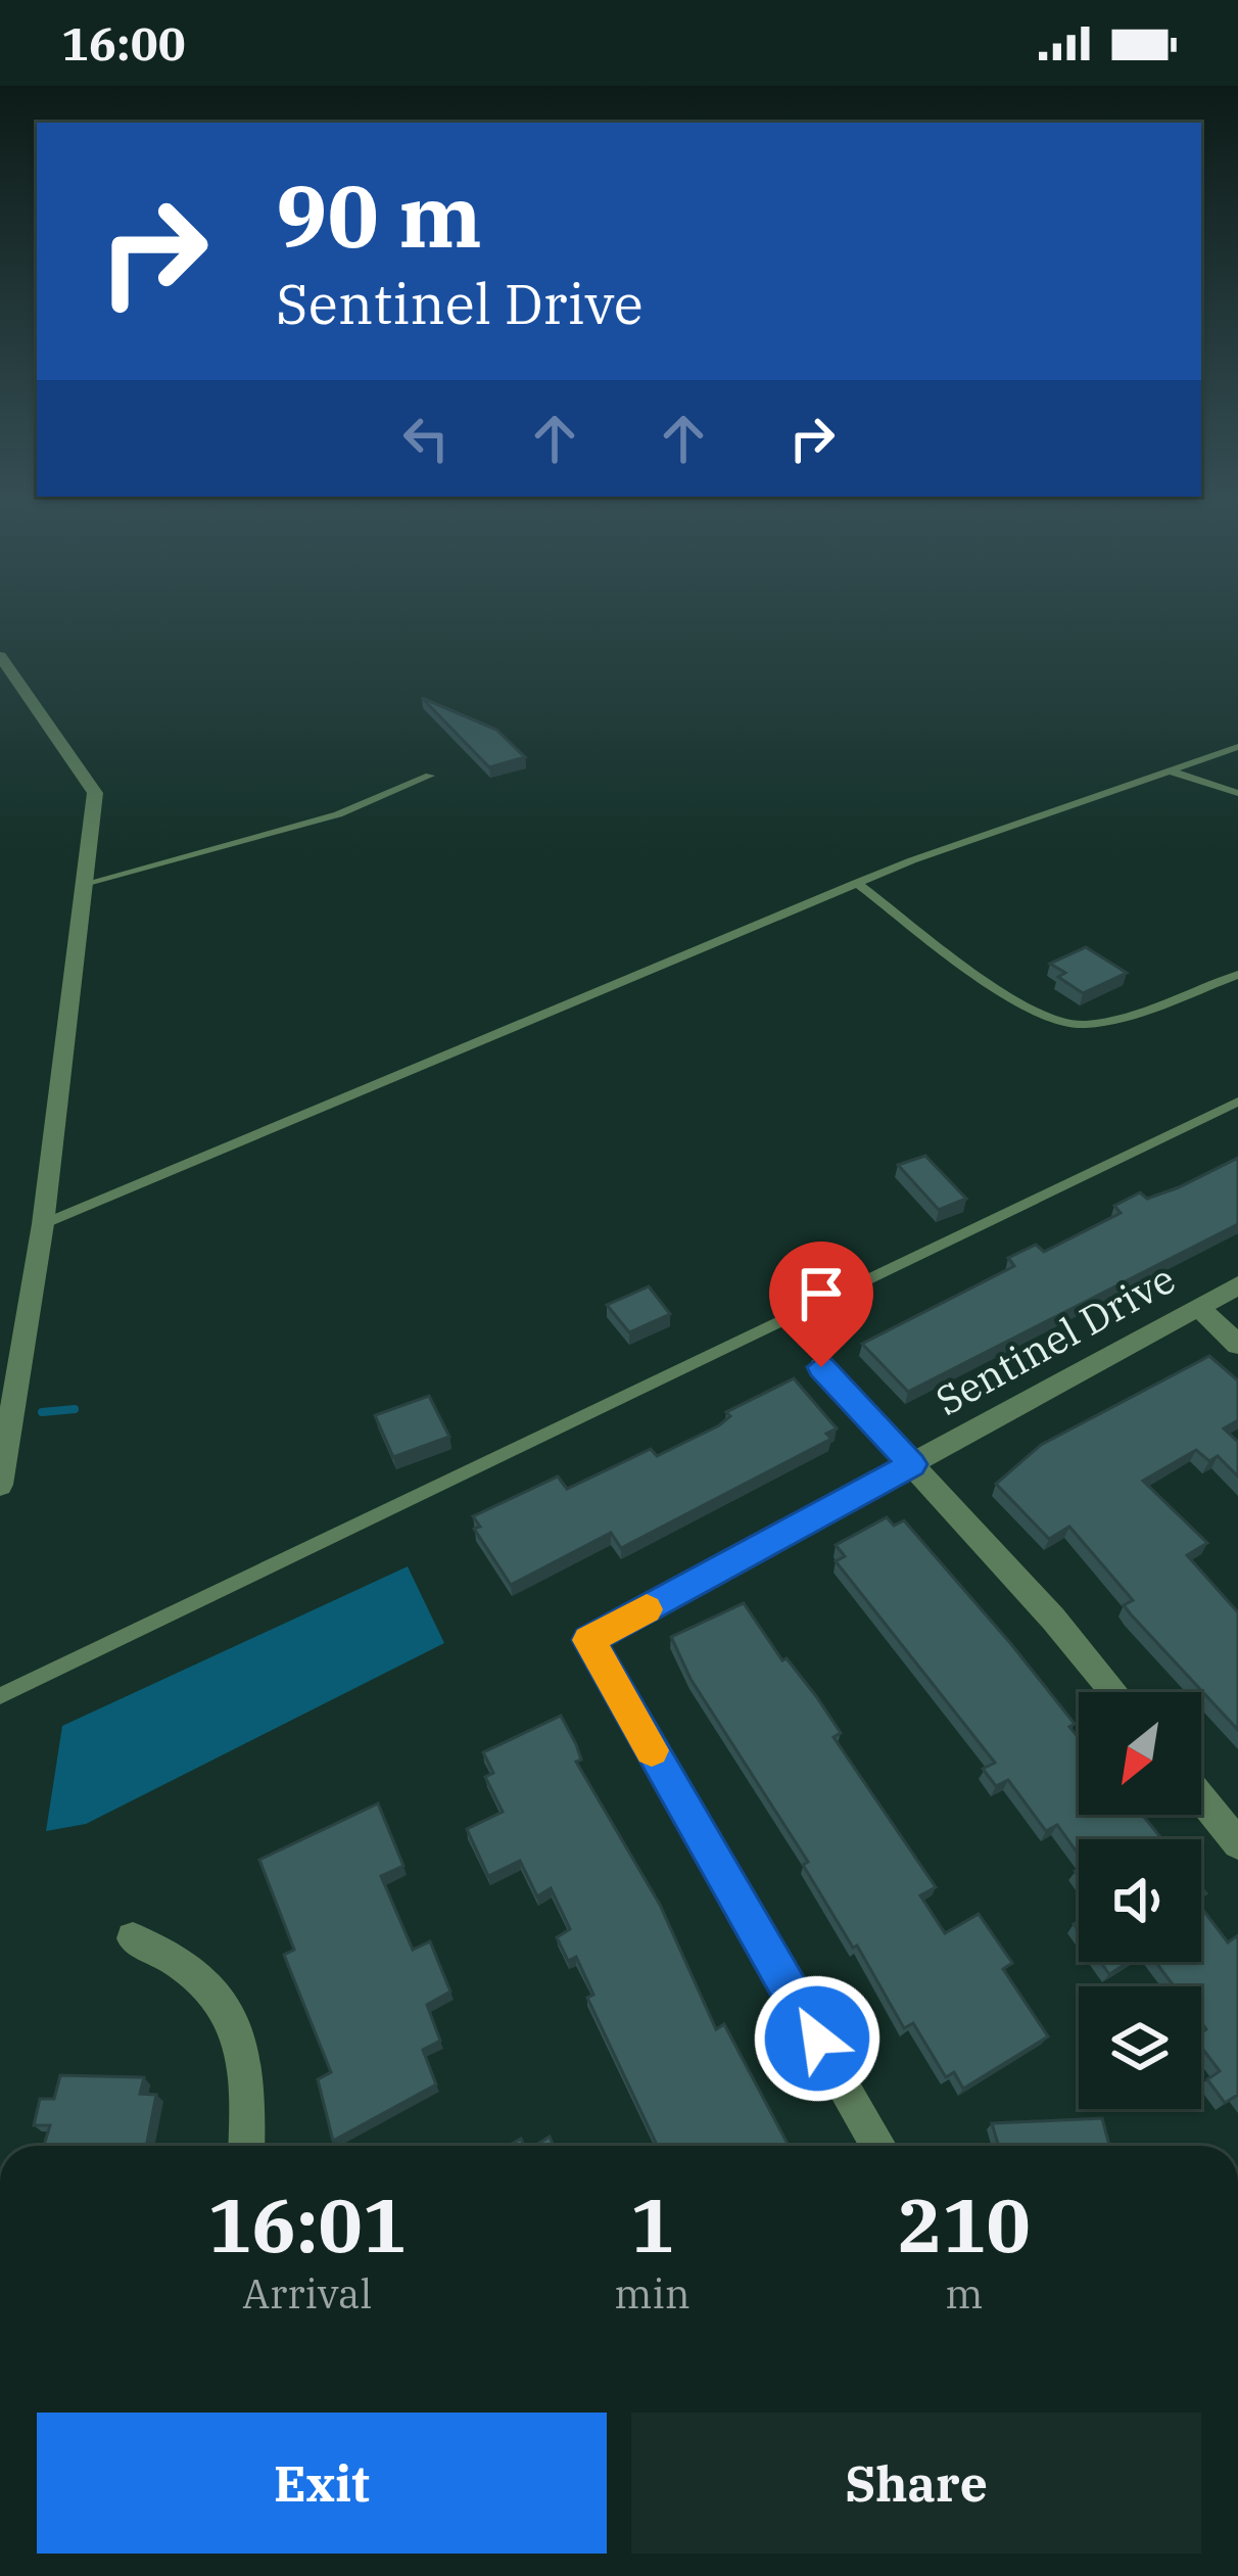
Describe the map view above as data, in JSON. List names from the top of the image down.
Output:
{
  "streets": {
    "street": ["Sentinel Drive"]
  },
  "north": "bottom left",
  "page": {
    "status": "16:00",
    "turn": ["90 m", "Sentinel Drive"],
    "eta": [
      "16:01",
      "Arrival",
      "1",
      "min",
      "210",
      "m"
    ],
    "buttons": ["Exit", "Share"]
  }
}
